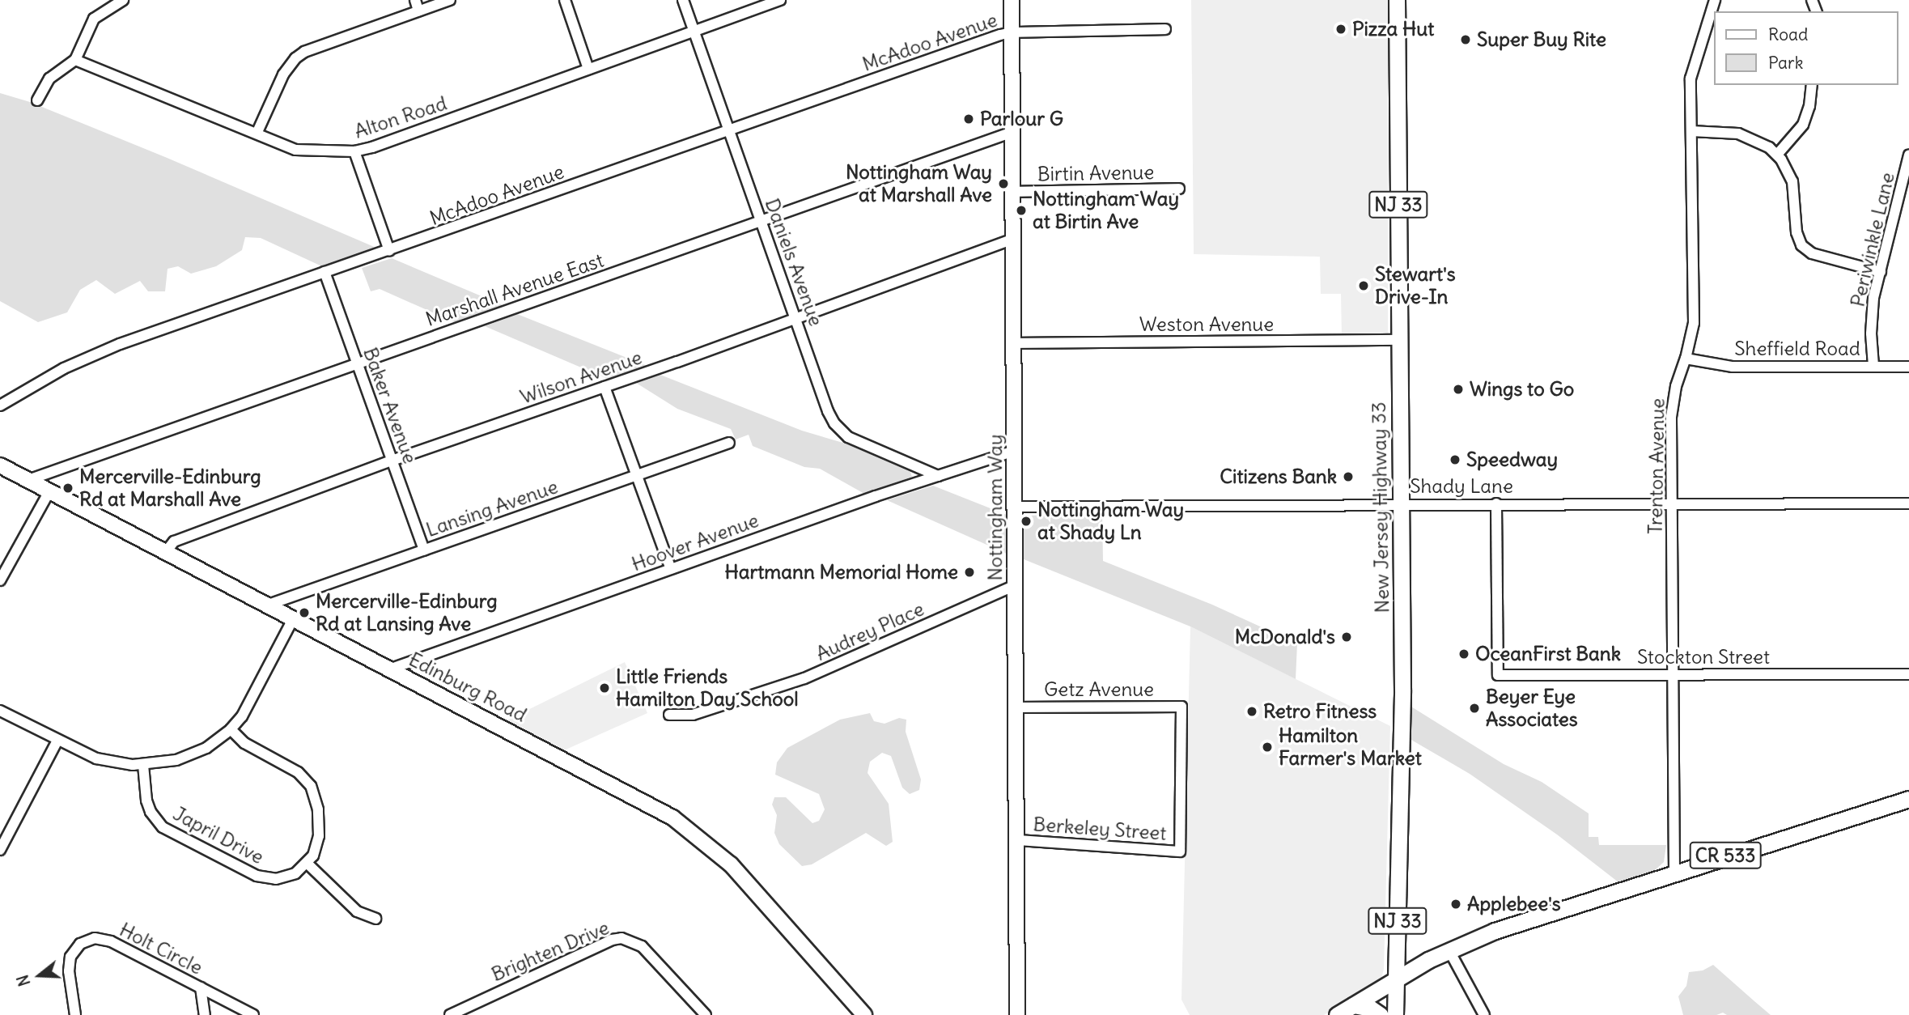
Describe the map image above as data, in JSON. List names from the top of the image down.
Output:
{
  "streets": {
    "main road": [
      "NJ 33",
      "Nottingham Way",
      "New Jersey Highway 33",
      "Edinburg Road",
      "CR 533"
    ],
    "street": [
      "McAdoo Avenue",
      "Alton Road",
      "Birtin Avenue",
      "Periwinkle Lane",
      "Daniels Avenue",
      "Marshall Avenue East",
      "Weston Avenue",
      "Sheffield Road",
      "Wilson Avenue",
      "Baker Avenue",
      "Trenton Avenue",
      "Shady Lane",
      "Lansing Avenue",
      "Hoover Avenue",
      "Audrey Place",
      "Stockton Street",
      "Getz Avenue",
      "Berkeley Street",
      "Japril Drive",
      "Holt Circle",
      "Brighten Drive"
    ]
  },
  "crossings": [
    ["McAdoo Avenue", "Daniels Avenue"],
    ["McAdoo Avenue", "Baker Avenue"],
    ["McAdoo Avenue", "Nottingham Way"],
    ["Alton Road", "Daniels Avenue"],
    ["Birtin Avenue", "Nottingham Way"],
    ["Periwinkle Lane", "Sheffield Road"],
    ["Daniels Avenue", "Marshall Avenue East"],
    ["Daniels Avenue", "Wilson Avenue"],
    ["Daniels Avenue", "Hoover Avenue"],
    ["Marshall Avenue East", "Baker Avenue"],
    ["Marshall Avenue East", "Nottingham Way"],
    ["Marshall Avenue East", "Edinburg Road"],
    ["Weston Avenue", "Nottingham Way"],
    ["Weston Avenue", "New Jersey Highway 33"],
    ["Sheffield Road", "Trenton Avenue"],
    ["Wilson Avenue", "Baker Avenue"],
    ["Wilson Avenue", "Nottingham Way"],
    ["Wilson Avenue", "Edinburg Road"],
    ["Baker Avenue", "Lansing Avenue"],
    ["Trenton Avenue", "Shady Lane"],
    ["Trenton Avenue", "Stockton Street"],
    ["Trenton Avenue", "CR 533"],
    ["Shady Lane", "Nottingham Way"],
    ["Shady Lane", "New Jersey Highway 33"],
    ["Shady Lane", "Stockton Street"],
    ["Nottingham Way", "Hoover Avenue"],
    ["Nottingham Way", "Audrey Place"],
    ["Nottingham Way", "Getz Avenue"],
    ["Nottingham Way", "Berkeley Street"],
    ["New Jersey Highway 33", "CR 533"],
    ["Lansing Avenue", "Edinburg Road"],
    ["Hoover Avenue", "Edinburg Road"],
    ["Getz Avenue", "Berkeley Street"]
  ],
  "places": [
    "Pizza Hut",
    "Super Buy Rite",
    "Parlour G",
    "Nottingham Way at Marshall Ave",
    "Nottingham Way at Birtin Ave",
    "Stewart's Drive-In",
    "Wings to Go",
    "Speedway",
    "Citizens Bank",
    "Mercerville-Edinburg Rd at Marshall Ave",
    "Nottingham Way at Shady Ln",
    "Hartmann Memorial Home",
    "Mercerville-Edinburg Rd at Lansing Ave",
    "McDonald's",
    "OceanFirst Bank",
    "Little Friends Hamilton Day School",
    "Beyer Eye Associates",
    "Retro Fitness",
    "Hamilton Farmer's Market",
    "Applebee's"
  ],
  "legend": ["Road", "Park"],
  "north": "left"
}
